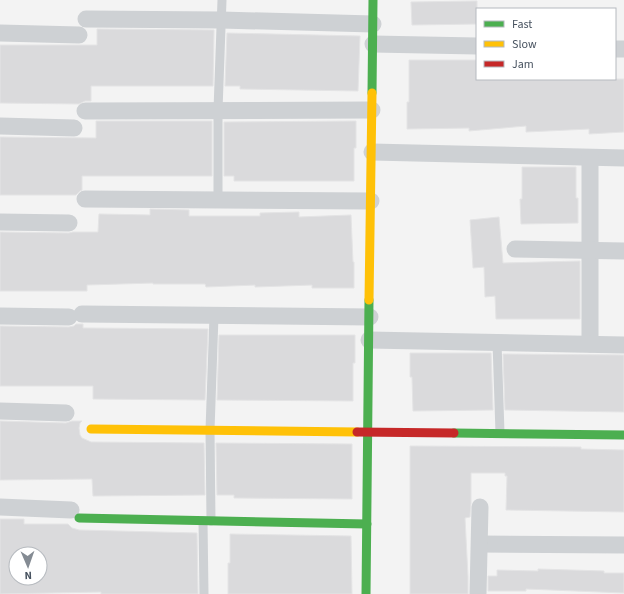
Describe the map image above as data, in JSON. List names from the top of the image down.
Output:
{
  "legend": ["Fast", "Slow", "Jam"],
  "north": "bottom"
}
